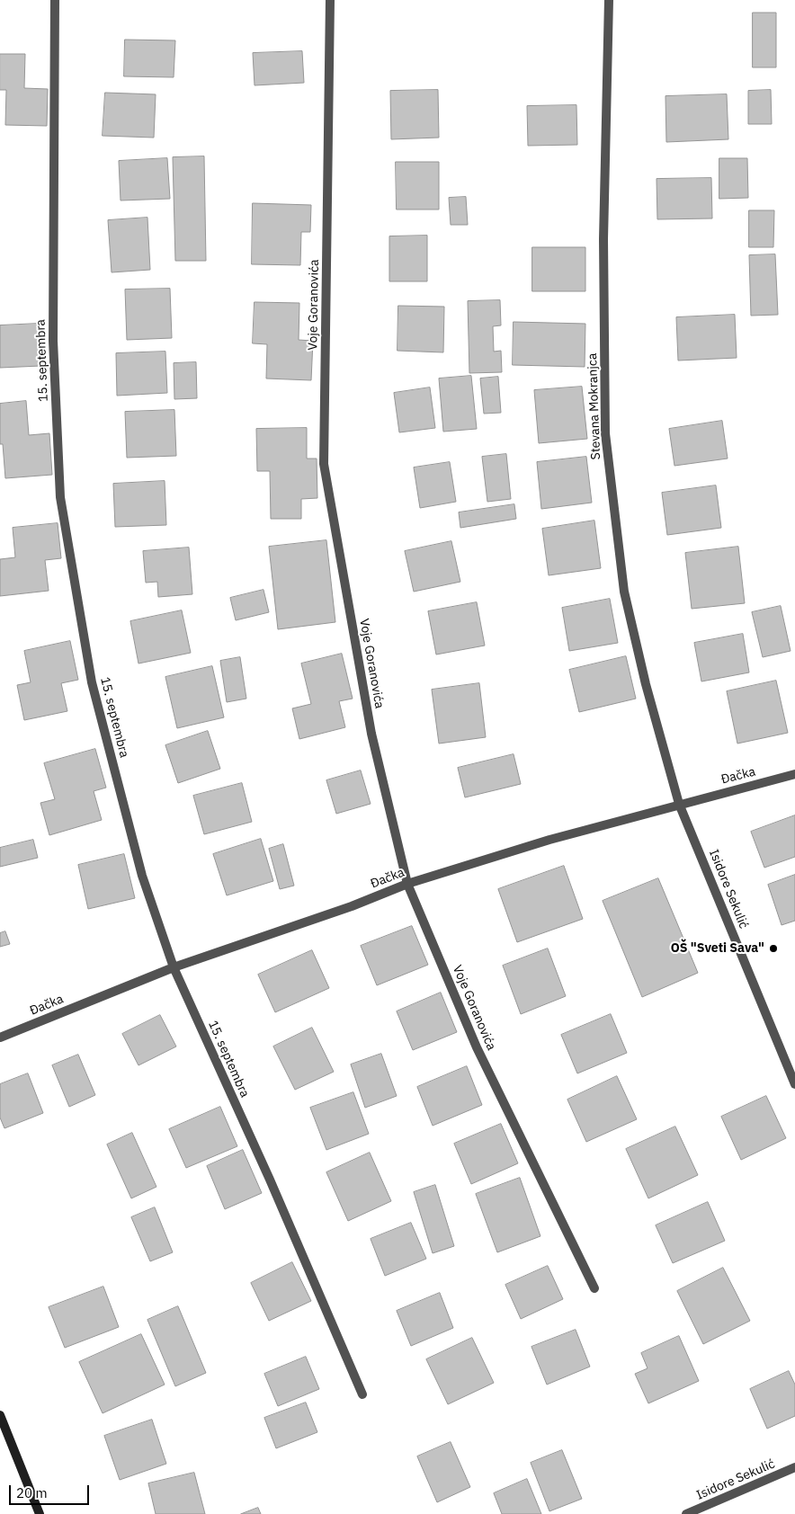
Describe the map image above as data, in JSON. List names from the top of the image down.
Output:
{
  "streets": {
    "street": [
      "Voje Goranovića",
      "15. septembra",
      "Stevana Mokranjca",
      "Đačka",
      "Isidore Sekulić"
    ]
  },
  "crossings": [
    ["Voje Goranovića", "Đačka"],
    ["15. septembra", "Đačka"],
    ["Stevana Mokranjca", "Đačka"],
    ["Stevana Mokranjca", "Isidore Sekulić"],
    ["Đačka", "Isidore Sekulić"]
  ],
  "places": ["OŠ \"Sveti Sava\""],
  "scale_bar": "20 m"
}
